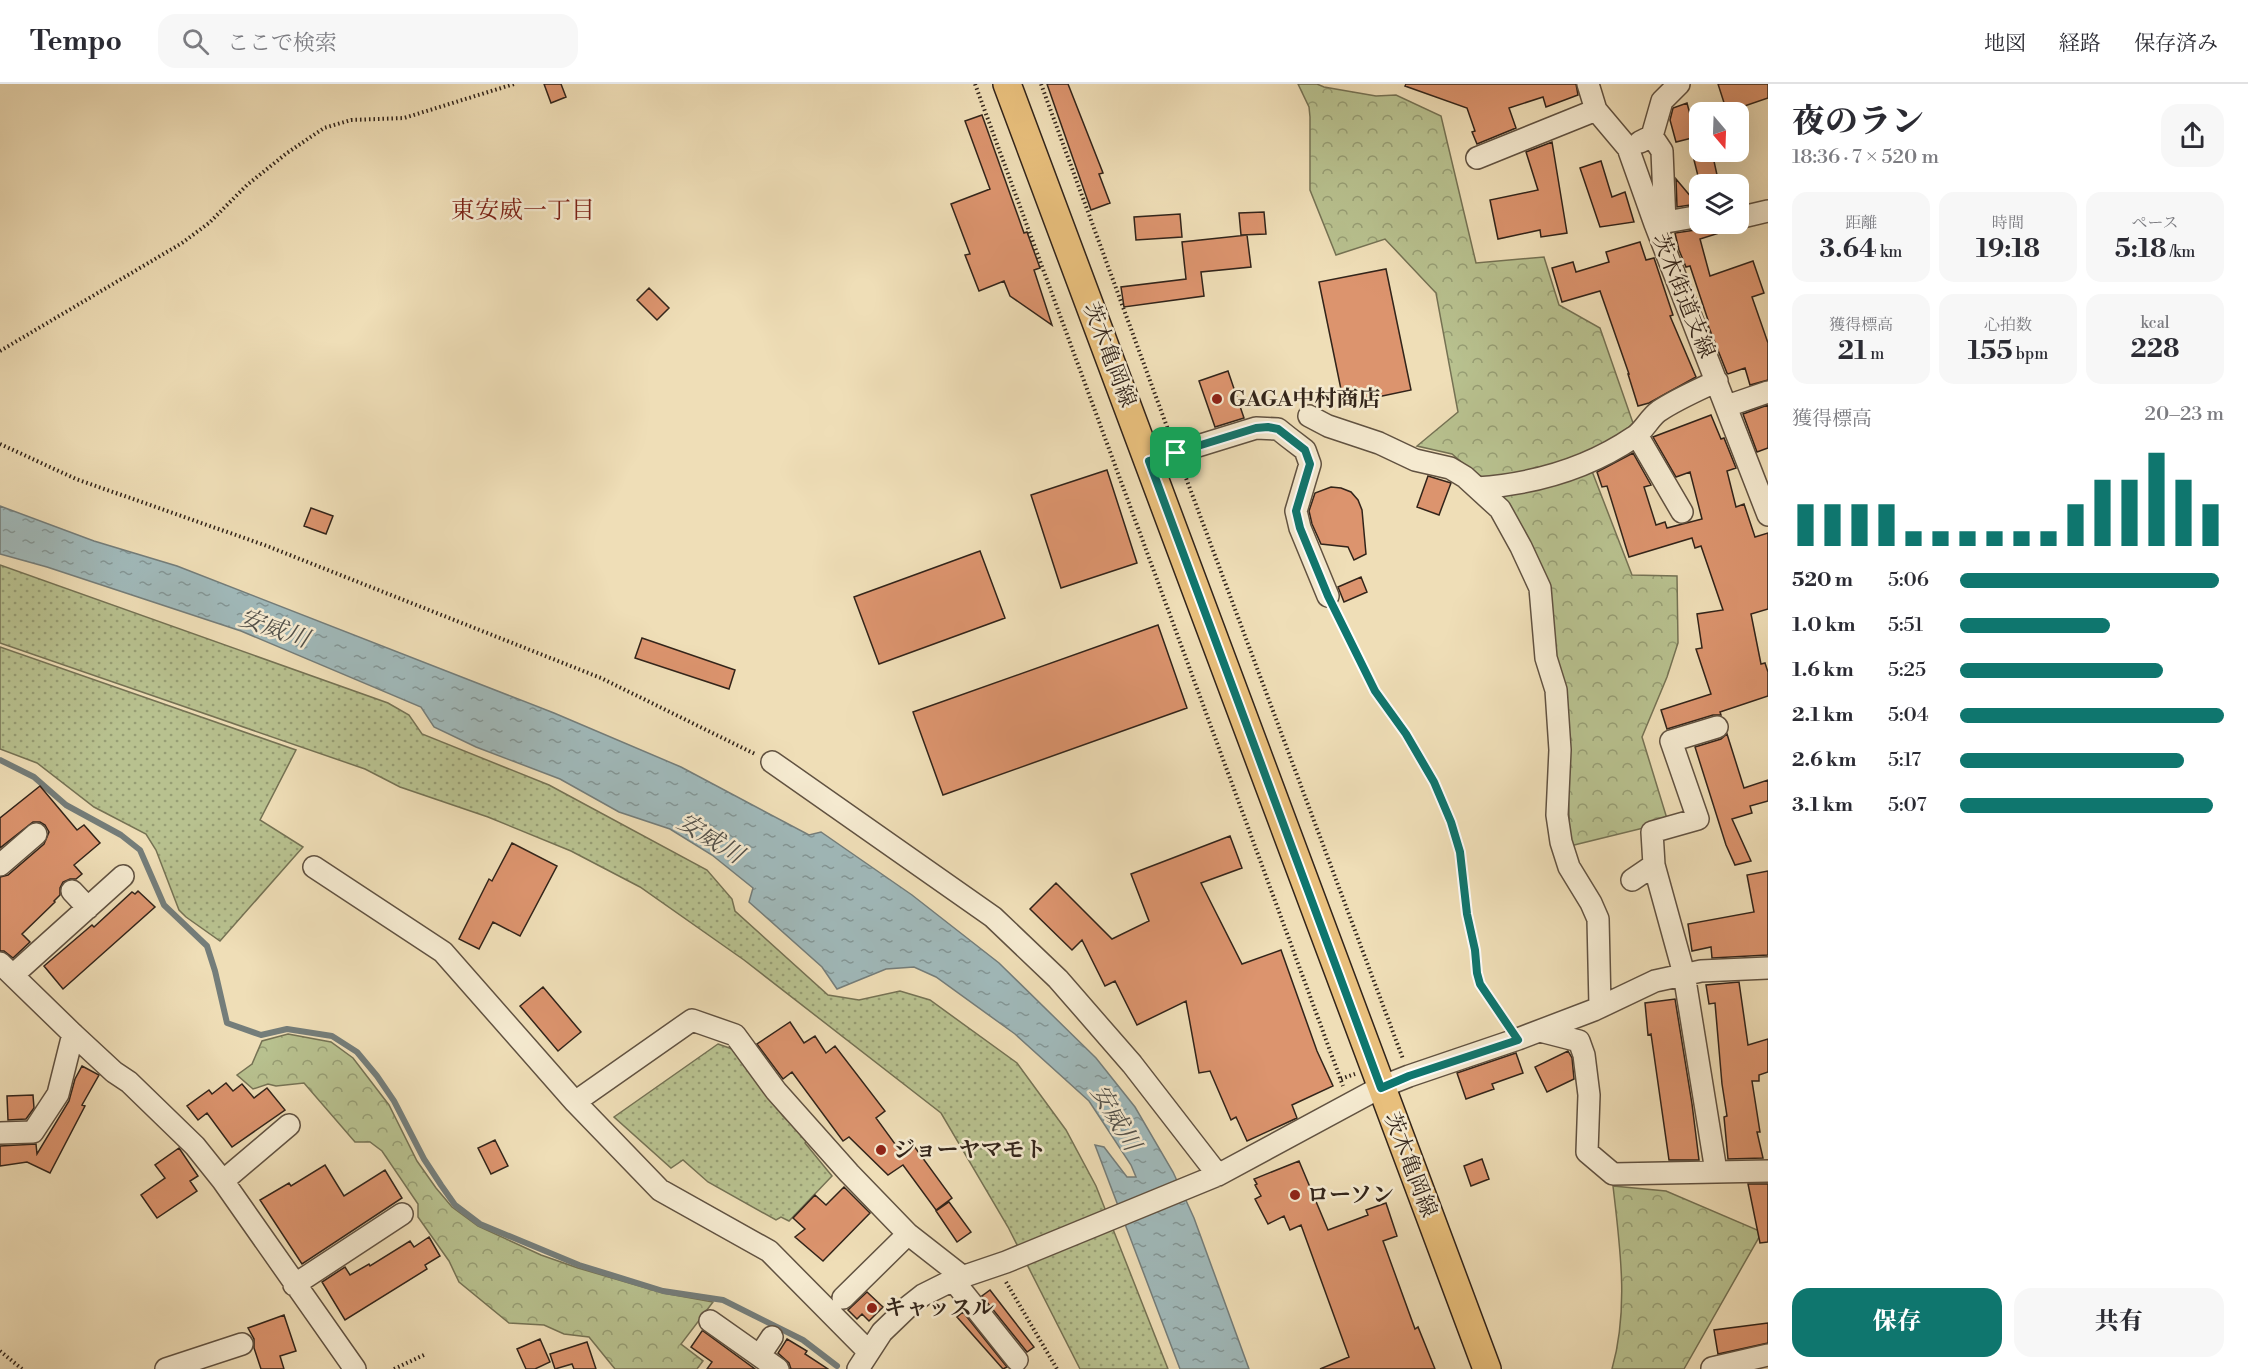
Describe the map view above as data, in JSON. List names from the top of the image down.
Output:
{
  "streets": {
    "main road": ["茨木亀岡線"],
    "street": ["茨木街道支線"]
  },
  "districts": ["東安威一丁目"],
  "water": ["安威川"],
  "places": [
    "GAGA中村商店",
    "ジョーヤマモト",
    "ローソン",
    "キャッスル"
  ],
  "north": "bottom",
  "page": {
    "header": "Tempo",
    "search": "ここで検索",
    "nav": ["地図", "経路", "保存済み"],
    "heading": ["夜のラン", "18:36 · 7 × 520 m"],
    "stats": [
      ["距離", "3.64 km"],
      ["時間", "19:18"],
      ["ペース", "5:18 /km"],
      ["獲得標高", "21 m"],
      ["心拍数", "155 bpm"],
      ["kcal", "228"]
    ],
    "chart": ["獲得標高", "20–23 m"],
    "list": [
      {
        "name": "520 m",
        "note": "5:06"
      },
      {
        "name": "1.0 km",
        "note": "5:51"
      },
      {
        "name": "1.6 km",
        "note": "5:25"
      },
      {
        "name": "2.1 km",
        "note": "5:04"
      },
      {
        "name": "2.6 km",
        "note": "5:17"
      },
      {
        "name": "3.1 km",
        "note": "5:07"
      }
    ],
    "buttons": ["保存", "共有"]
  }
}
